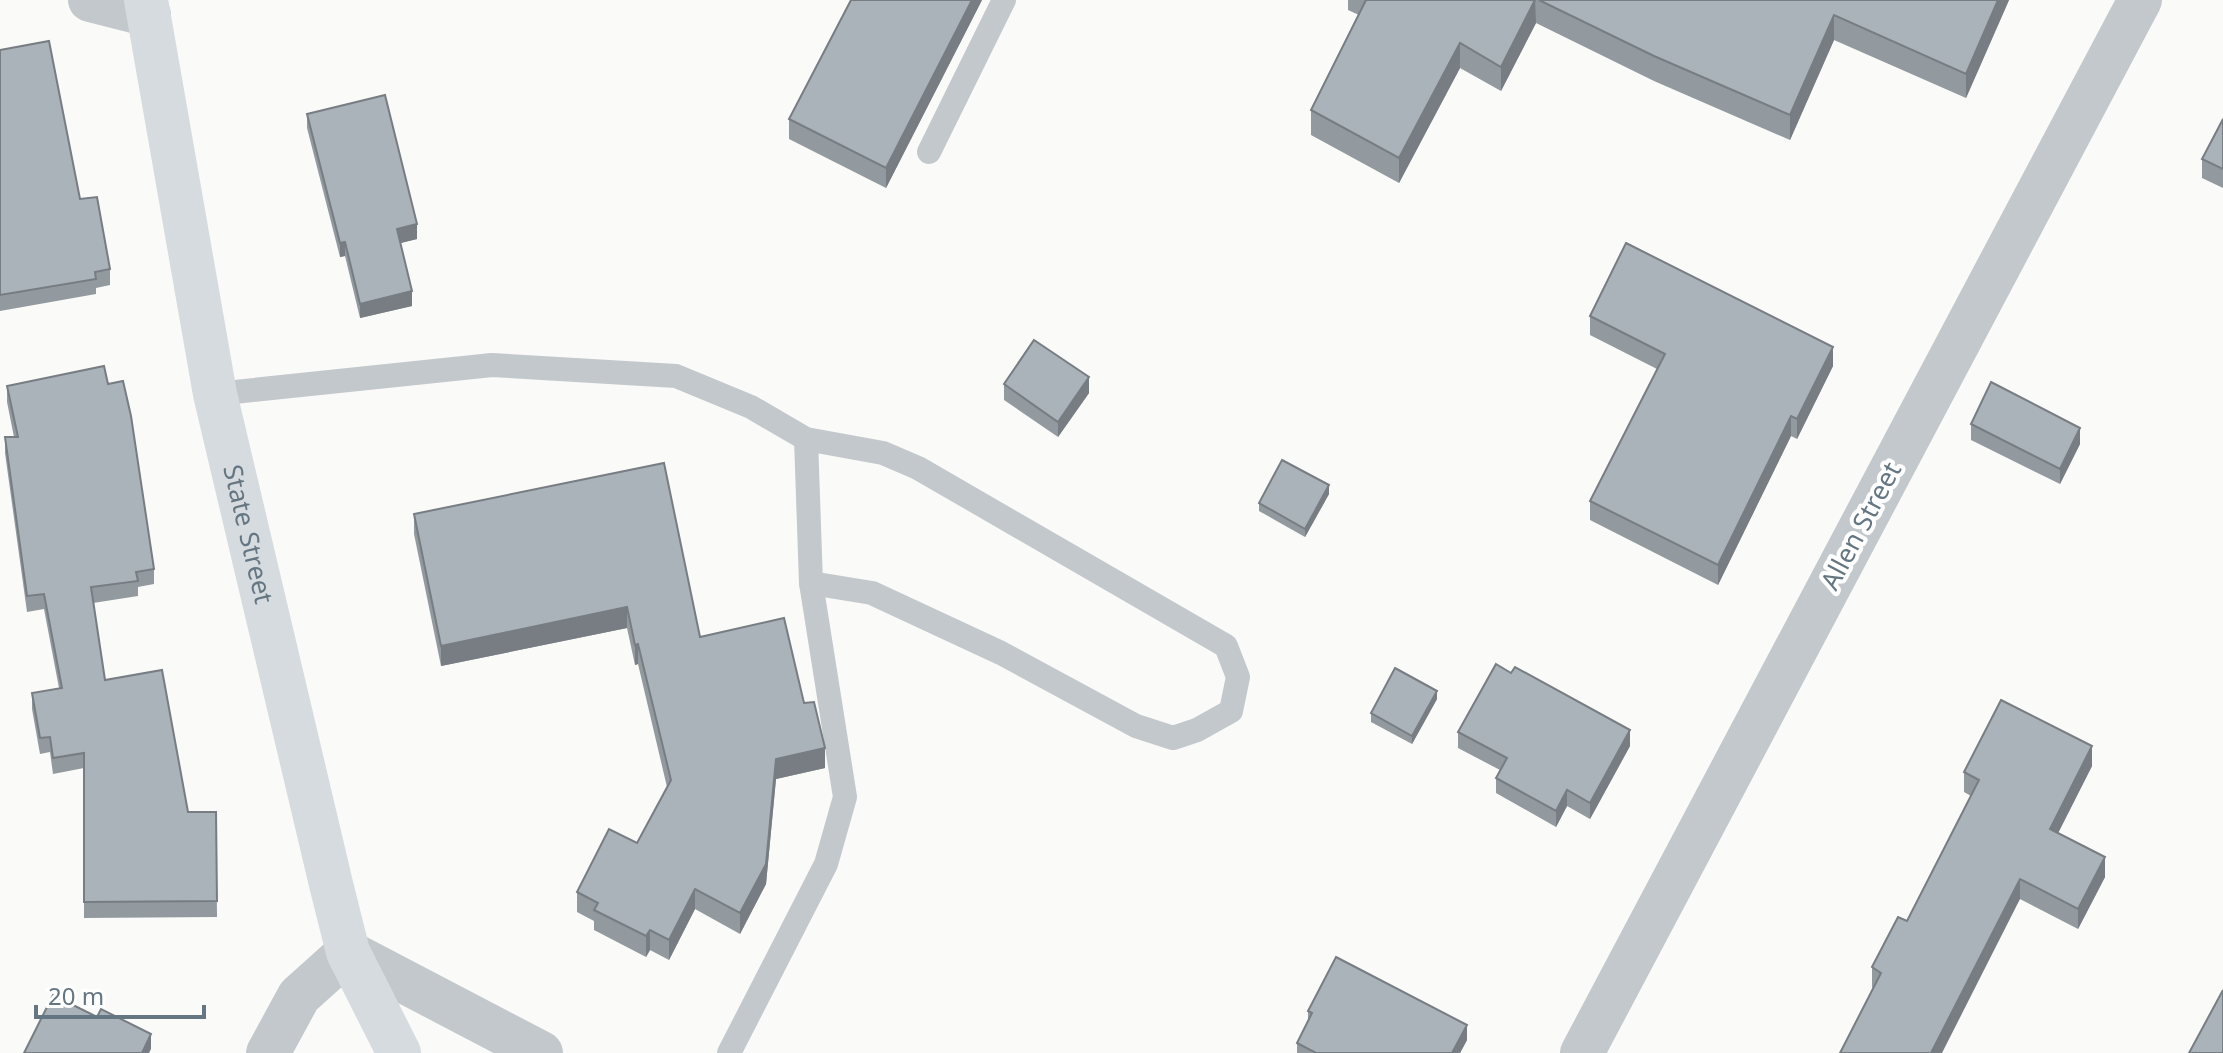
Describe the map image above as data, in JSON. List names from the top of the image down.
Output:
{
  "streets": {
    "street": ["Allen Street", "State Street"]
  },
  "scale_bar": "20 m"
}
